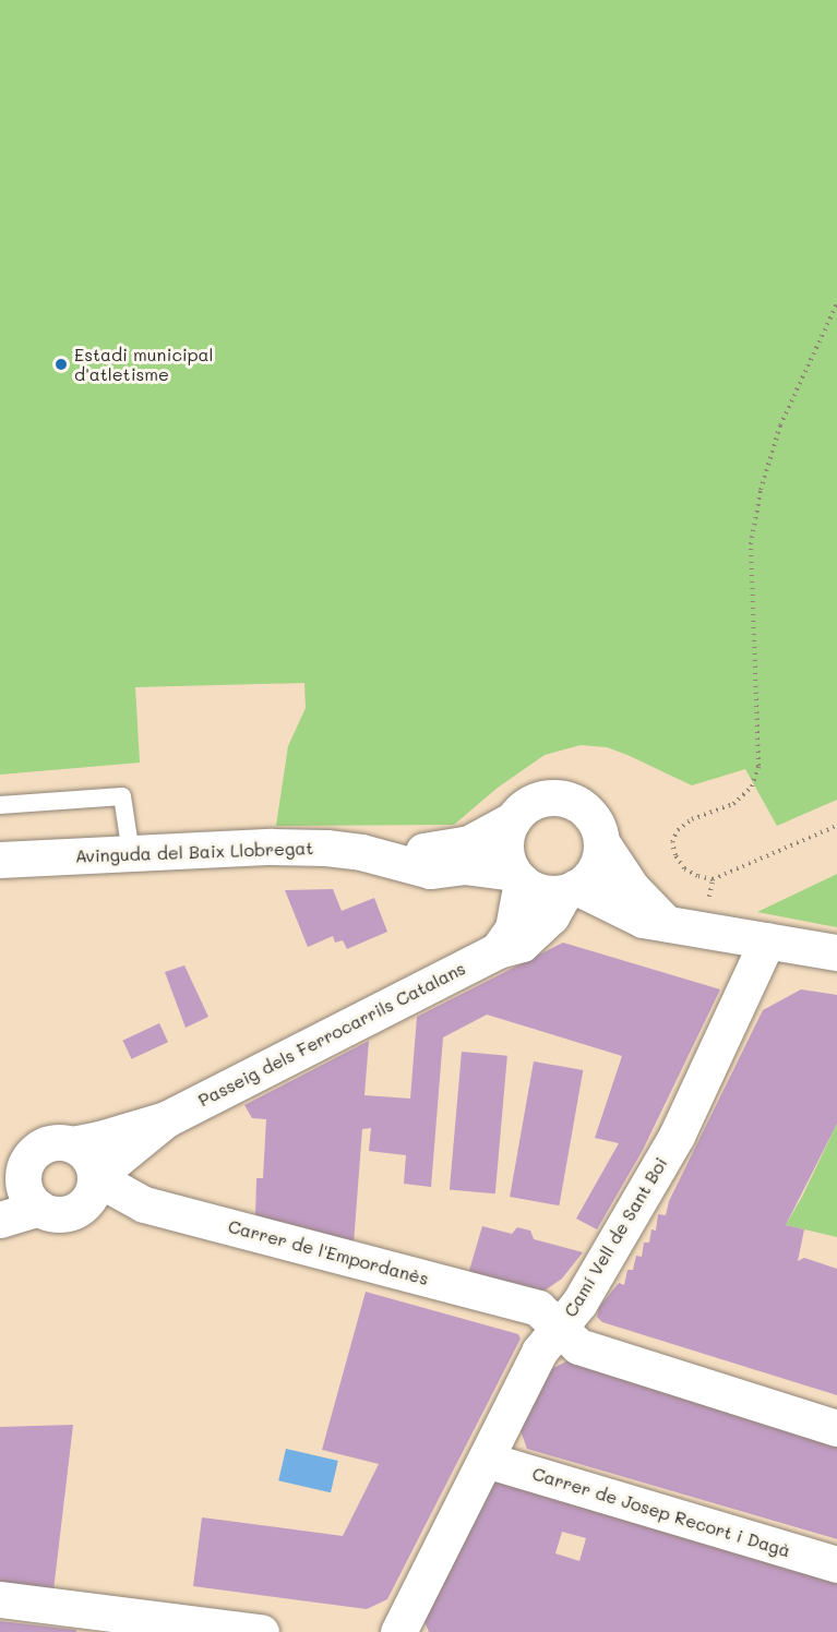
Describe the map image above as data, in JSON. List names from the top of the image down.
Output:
{
  "streets": {
    "street": [
      "Avinguda del Baix Llobregat",
      "Passeig dels Ferrocarrils Catalans",
      "Camí Vell de Sant Boi",
      "Carrer de l'Empordanès",
      "Carrer de Josep Recort i Dagà"
    ]
  },
  "crossings": [
    ["Avinguda del Baix Llobregat", "Passeig dels Ferrocarrils Catalans"],
    ["Passeig dels Ferrocarrils Catalans", "Carrer de l'Empordanès"],
    ["Camí Vell de Sant Boi", "Carrer de l'Empordanès"],
    ["Camí Vell de Sant Boi", "Carrer de Josep Recort i Dagà"]
  ],
  "places": ["Estadi municipal d'atletisme"]
}
